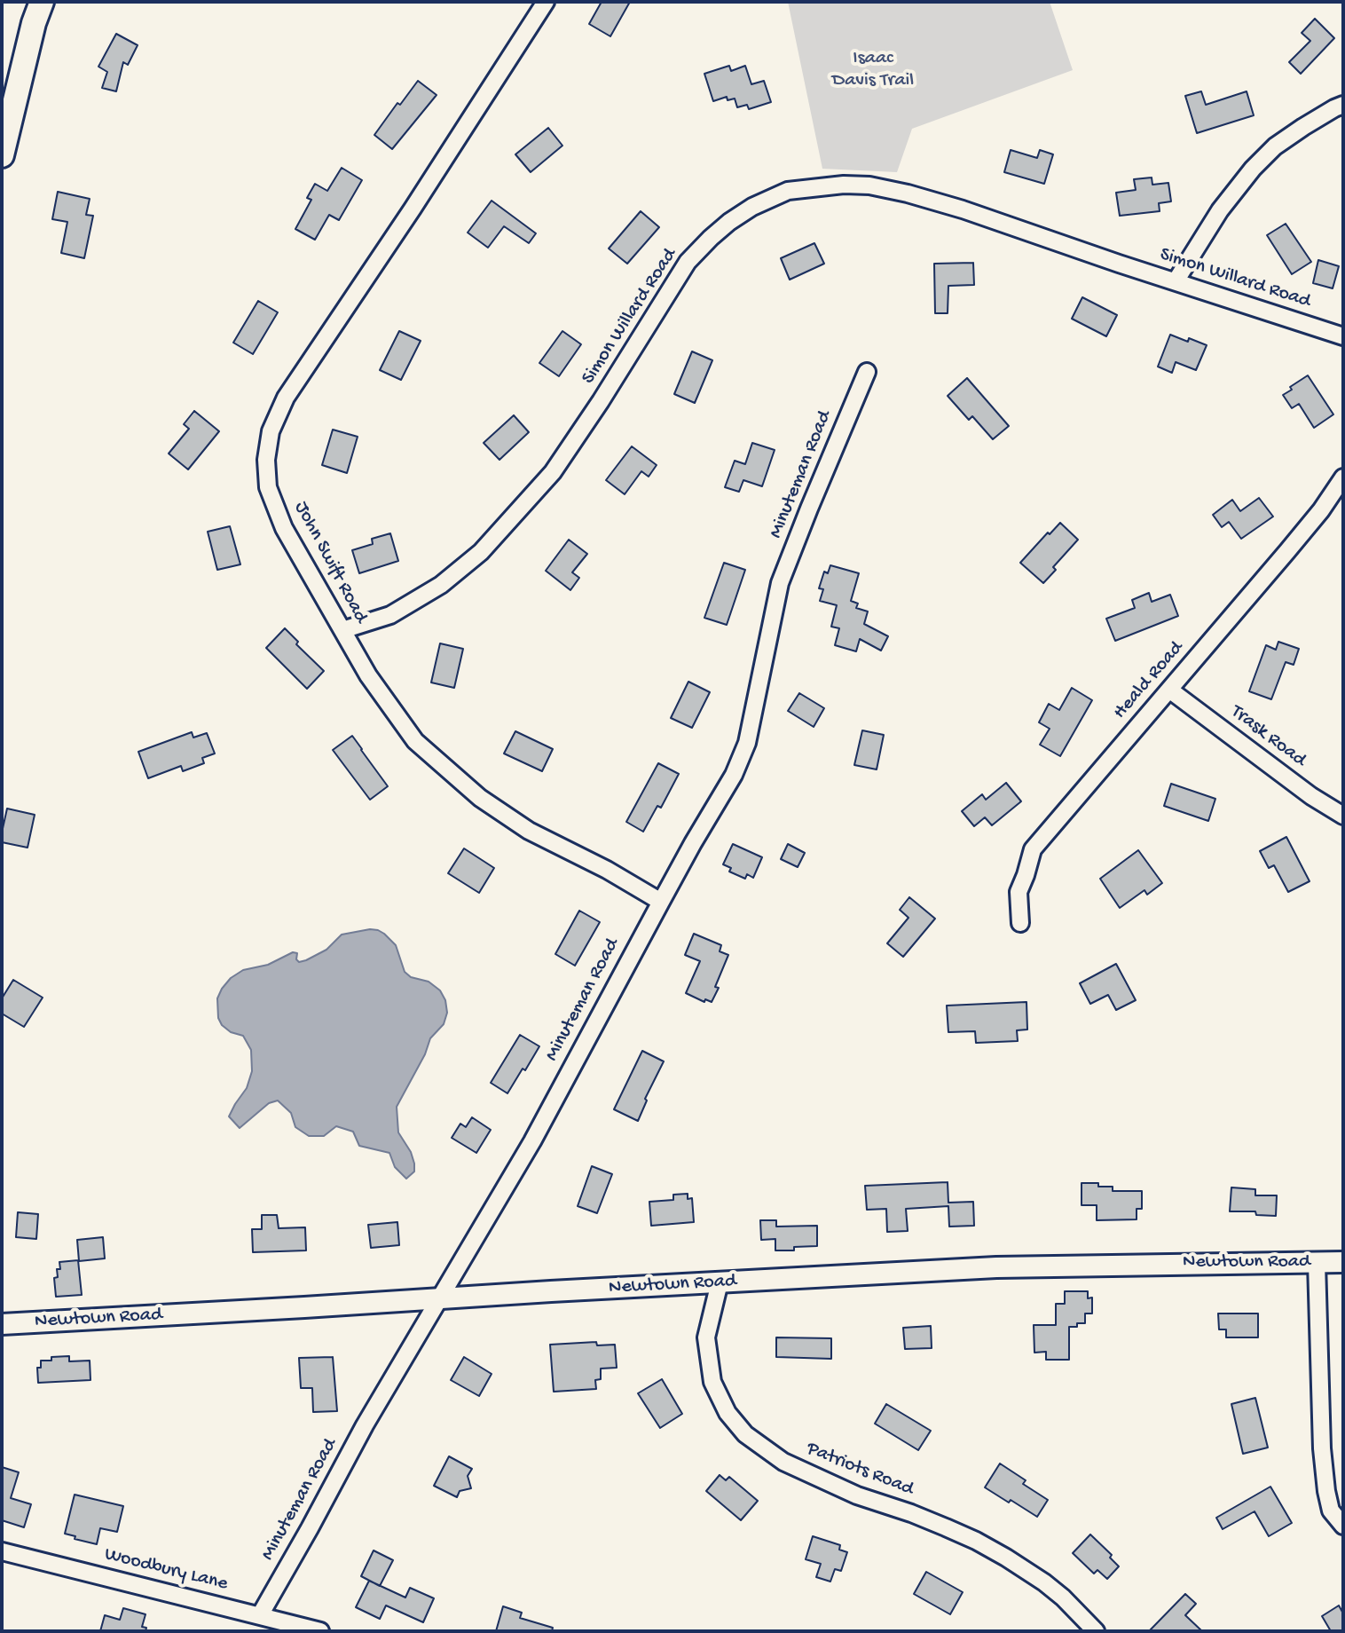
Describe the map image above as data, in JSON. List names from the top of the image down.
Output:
{
  "streets": {
    "street": [
      "Simon Willard Road",
      "Minuteman Road",
      "John Swift Road",
      "Heald Road",
      "Trask Road",
      "Newtown Road",
      "Patriots Road",
      "Woodbury Lane"
    ]
  },
  "crossings": [
    ["Simon Willard Road", "John Swift Road"],
    ["Minuteman Road", "John Swift Road"],
    ["Minuteman Road", "Newtown Road"],
    ["Minuteman Road", "Woodbury Lane"],
    ["Heald Road", "Trask Road"],
    ["Newtown Road", "Patriots Road"]
  ],
  "parks": ["Isaac Davis Trail"]
}
